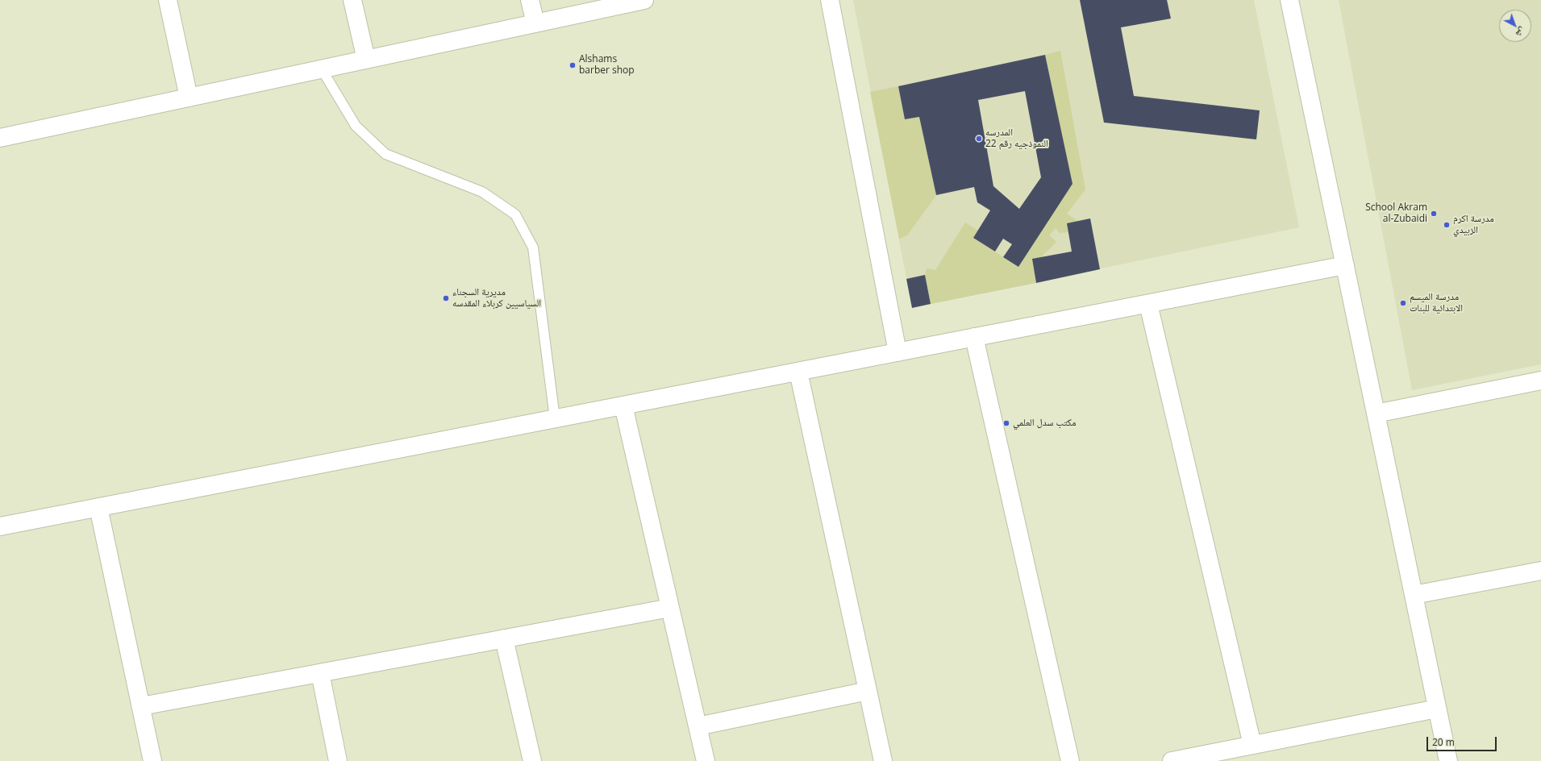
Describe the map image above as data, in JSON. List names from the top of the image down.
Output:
{
  "places": [
    "Alshams barber shop",
    "المدرسه النموذجيه رقم 22",
    "School Akram al-Zubaidi",
    "مدرسة اكرم الزبيدي",
    "مديرية السجناء السياسيين كربلاء المقدسه",
    "مدرسة الميسم الابتدائية للبنات",
    "مكتب سدل العلمي"
  ],
  "scale_bar": "20 m",
  "north": "bottom right"
}
